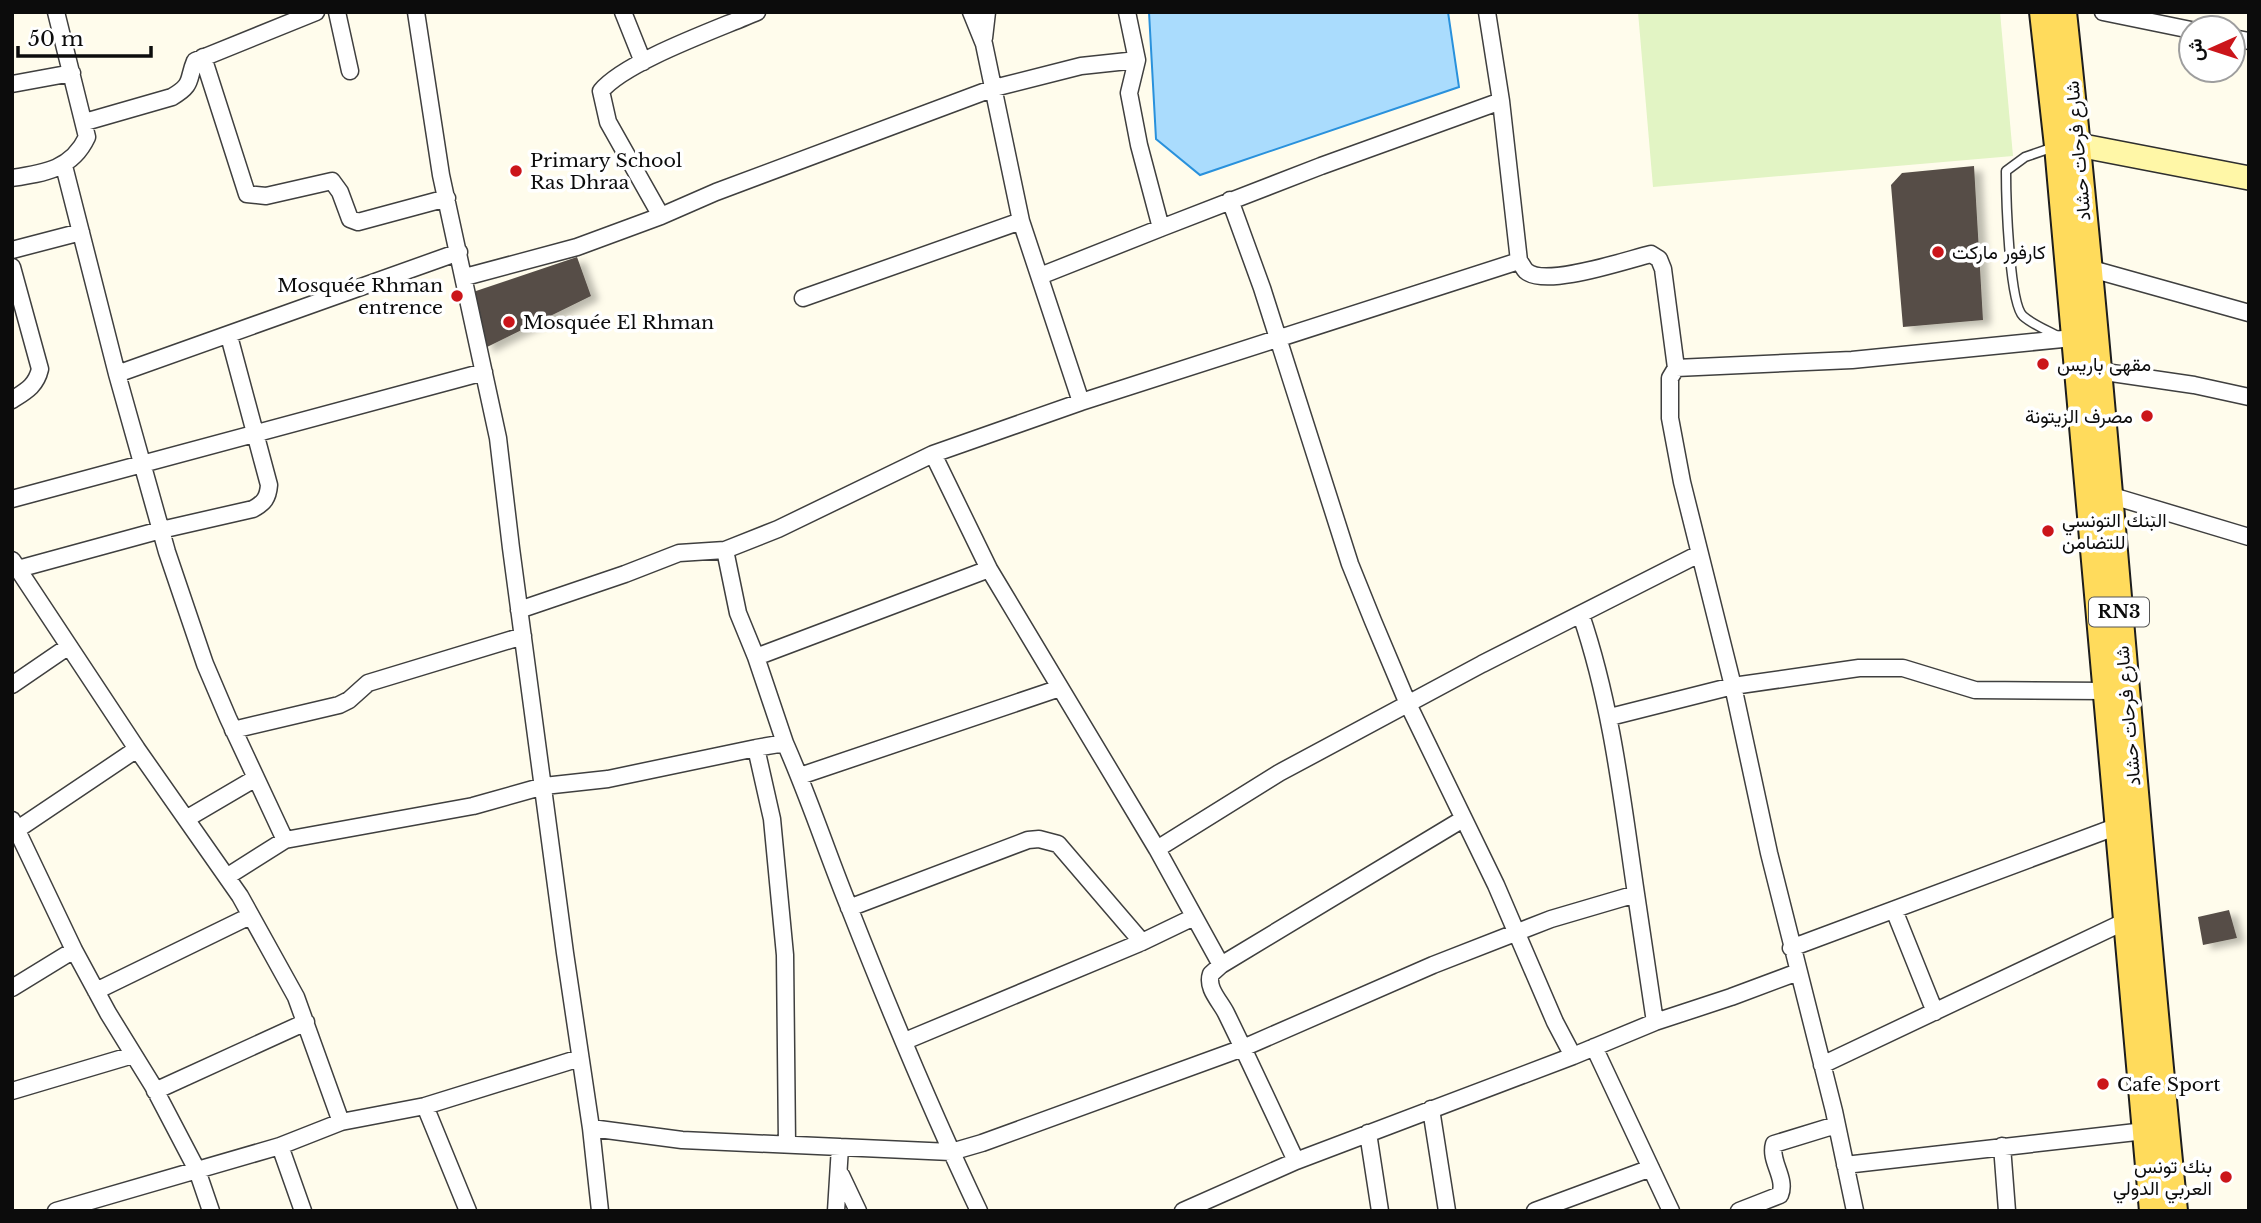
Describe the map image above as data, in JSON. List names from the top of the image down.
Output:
{
  "streets": {
    "main road": ["شارع فرحات حشاد", "RN3"]
  },
  "places": [
    "Primary School Ras Dhraa",
    "كارفور ماركت",
    "Mosquée Rhman entrence",
    "Mosquée El Rhman",
    "مقهى باريس",
    "مصرف الزيتونة",
    "البنك التونسي للتضامن",
    "Cafe Sport",
    "بنك تونس العربي الدولي"
  ],
  "scale_bar": "50 m",
  "north": "left"
}
